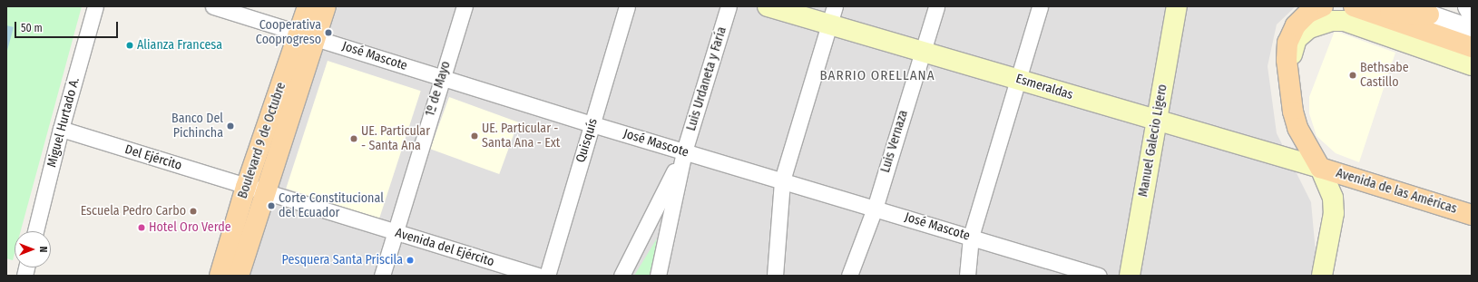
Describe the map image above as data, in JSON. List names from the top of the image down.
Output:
{
  "streets": {
    "main road": [
      "Esmeraldas",
      "Boulevard 9 de Octubre",
      "Manuel Galecio Ligero",
      "Avenida de las Américas"
    ],
    "street": [
      "José Mascote",
      "Luis Urdaneta y Faría",
      "1º de Mayo",
      "Miguel Hurtado A.",
      "Quisquís",
      "Luis Vernaza",
      "Del Ejército",
      "Avenida del Ejército"
    ]
  },
  "crossings": [
    ["José Mascote", "Luis Urdaneta y Faría"],
    ["José Mascote", "1º de Mayo"],
    ["José Mascote", "Boulevard 9 de Octubre"],
    ["José Mascote", "Quisquís"],
    ["José Mascote", "Luis Vernaza"],
    ["Esmeraldas", "Manuel Galecio Ligero"],
    ["Esmeraldas", "Luis Vernaza"],
    ["Esmeraldas", "Avenida de las Américas"],
    ["1º de Mayo", "Avenida del Ejército"],
    ["Miguel Hurtado A.", "Del Ejército"],
    ["Boulevard 9 de Octubre", "Del Ejército"],
    ["Boulevard 9 de Octubre", "Avenida del Ejército"],
    ["Del Ejército", "Avenida del Ejército"]
  ],
  "districts": ["BARRIO ORELLANA"],
  "places": [
    "Cooperativa Cooprogreso",
    "Alianza Francesa",
    "Bethsabe Castillo",
    "Banco Del Pichincha",
    "UE. Particular - Santa Ana - Ext",
    "UE. Particular - Santa Ana",
    "Corte Constitucional del Ecuador",
    "Escuela Pedro Carbo",
    "Hotel Oro Verde",
    "Pesquera Santa Priscila"
  ],
  "scale_bar": "50 m",
  "north": "right"
}
